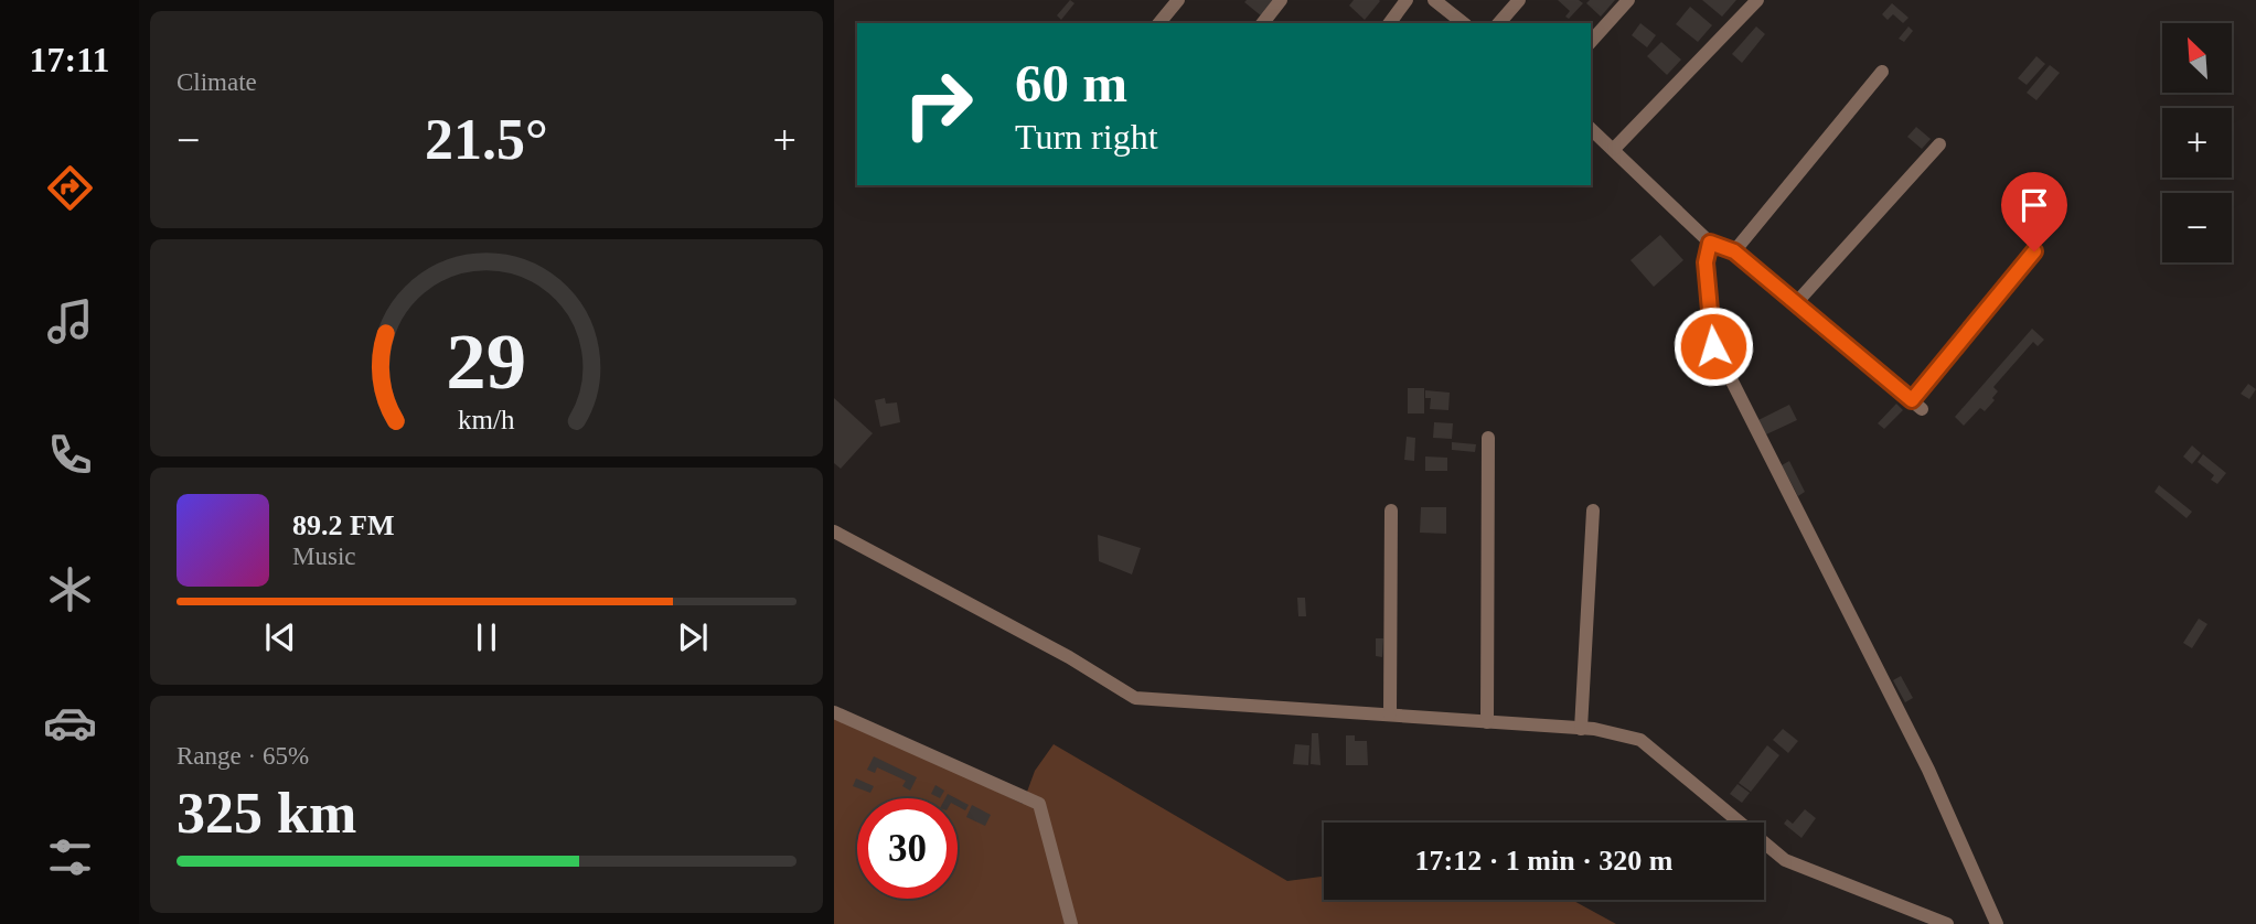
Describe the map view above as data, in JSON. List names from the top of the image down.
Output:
{
  "north": "top left",
  "page": {
    "tabs": "17:11",
    "tile": [
      "Climate",
      ["Range · 65%", "325 km"]
    ],
    "map_buttons": ["+", "−"],
    "turn": ["60 m", "Turn right"],
    "heat": ["−", "21.5°", "+"],
    "song": ["89.2 FM", "Music"],
    "limit": "30",
    "trip": "17:12 · 1 min · 320 m",
    "gauge": ["29", "km/h"]
  }
}
